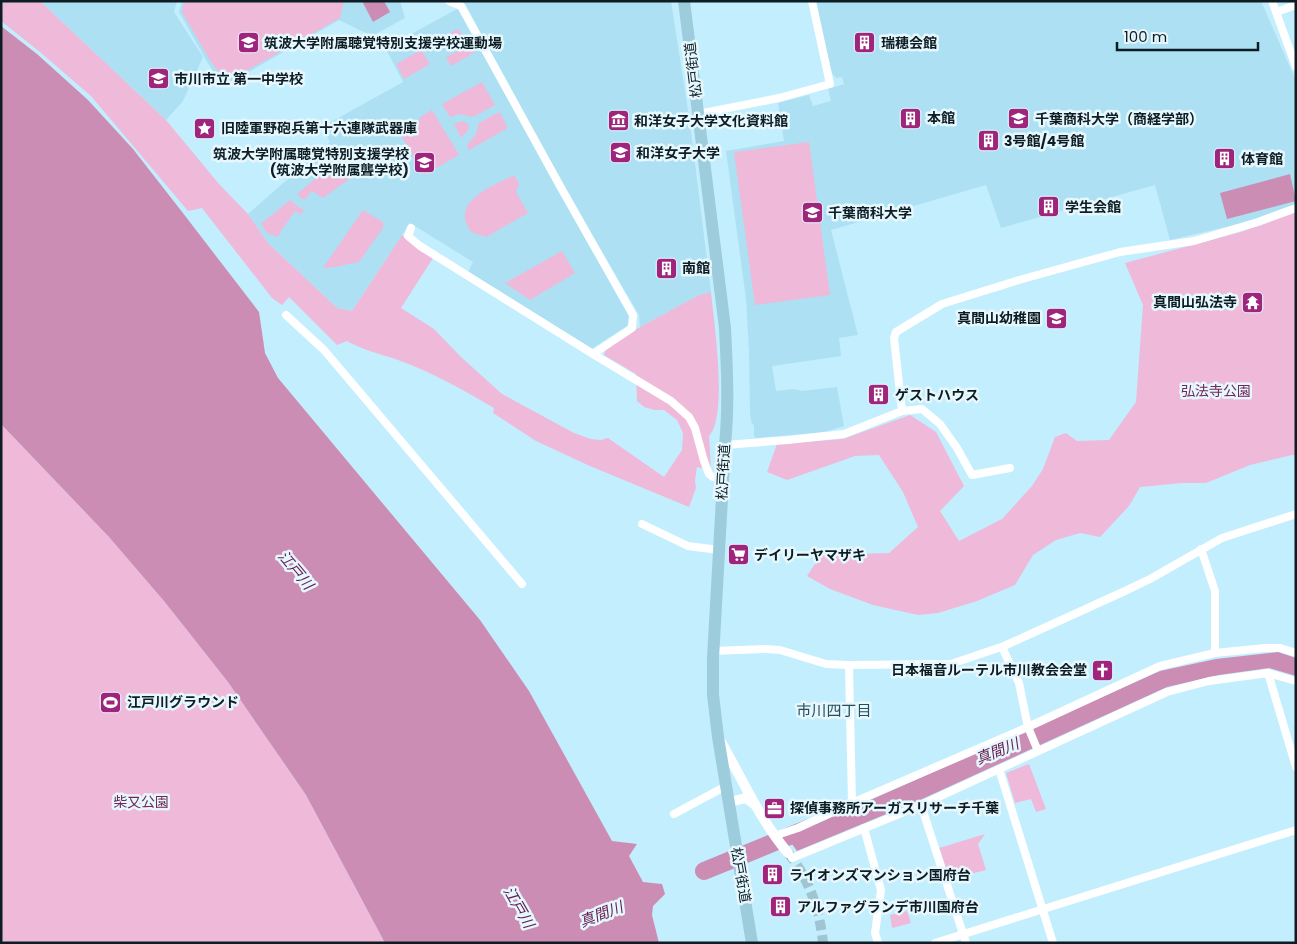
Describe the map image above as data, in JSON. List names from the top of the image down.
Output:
{
  "streets": {
    "main road": ["松戸街道"]
  },
  "districts": ["市川四丁目"],
  "water": ["江戸川", "真間川"],
  "parks": ["弘法寺公園", "柴又公園"],
  "places": {
    "school or university": [
      "筑波大学附属聴覚特別支援学校運動場",
      "市川市立 第一中学校",
      "千葉商科大学（商経学部）",
      "和洋女子大学",
      "筑波大学附属聴覚特別支援学校 (筑波大学附属聾学校)",
      "千葉商科大学",
      "真間山幼稚園"
    ],
    "building": [
      "瑞穂会館",
      "本館",
      "3号館/4号館",
      "体育館",
      "学生会館",
      "南館",
      "ゲストハウス",
      "ライオンズマンション国府台",
      "アルファグランデ市川国府台"
    ],
    "museum": ["和洋女子大学文化資料館"],
    "place": ["旧陸軍野砲兵第十六連隊武器庫"],
    "temple": ["真間山弘法寺"],
    "supermarket": ["デイリーヤマザキ"],
    "church": ["日本福音ルーテル市川教会会堂"],
    "sports": ["江戸川グラウンド"],
    "office": ["探偵事務所アーガスリサーチ千葉"]
  },
  "scale_bar": "100 m"
}
